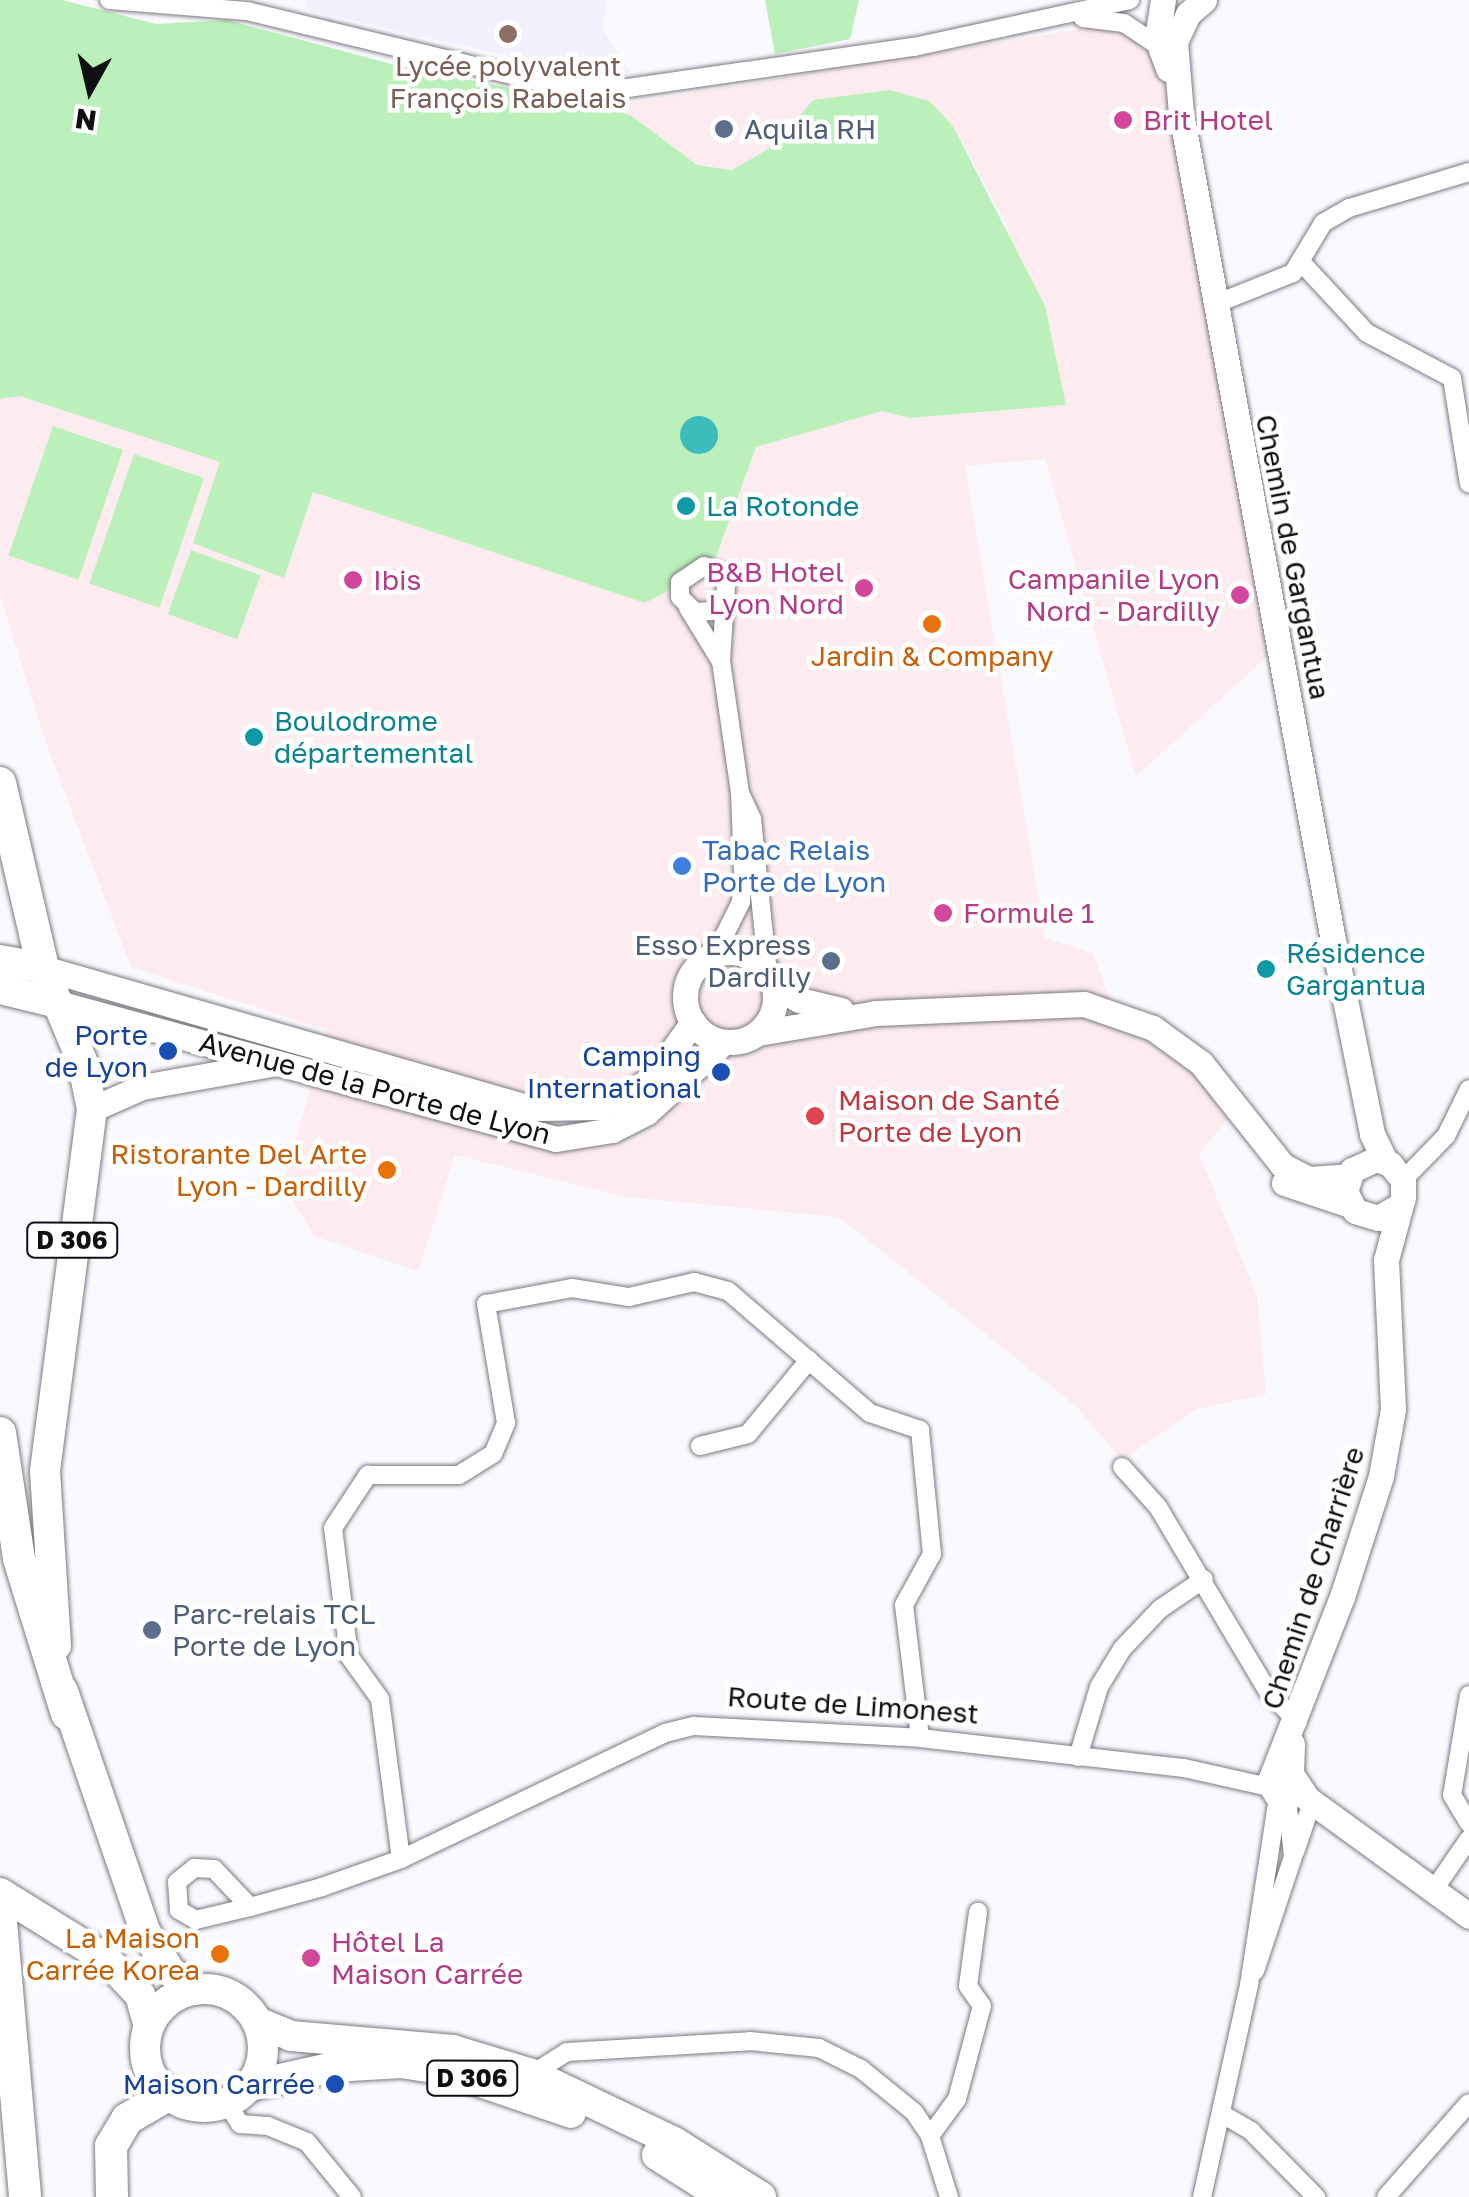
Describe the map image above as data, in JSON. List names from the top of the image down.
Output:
{
  "streets": {
    "main road": ["Avenue de la Porte de Lyon", "D 306"],
    "street": ["Chemin de Gargantua", "Chemin de Charrière", "Route de Limonest"]
  },
  "crossings": [
    ["Chemin de Gargantua", "Chemin de Charrière"],
    ["Avenue de la Porte de Lyon", "D 306"],
    ["Chemin de Charrière", "Route de Limonest"]
  ],
  "places": [
    "Lycée polyvalent François Rabelais",
    "Brit Hotel",
    "Aquila RH",
    "La Rotonde",
    "Ibis",
    "B&B Hotel Lyon Nord",
    "Campanile Lyon Nord - Dardilly",
    "Jardin & Company",
    "Boulodrome départemental",
    "Tabac Relais Porte de Lyon",
    "Formule 1",
    "Esso Express Dardilly",
    "Résidence Gargantua",
    "Porte de Lyon",
    "Camping International",
    "Maison de Santé Porte de Lyon",
    "Ristorante Del Arte Lyon - Dardilly",
    "Parc-relais TCL Porte de Lyon",
    "La Maison Carrée Korea",
    "Hôtel La Maison Carrée",
    "Maison Carrée"
  ],
  "north": "bottom"
}
